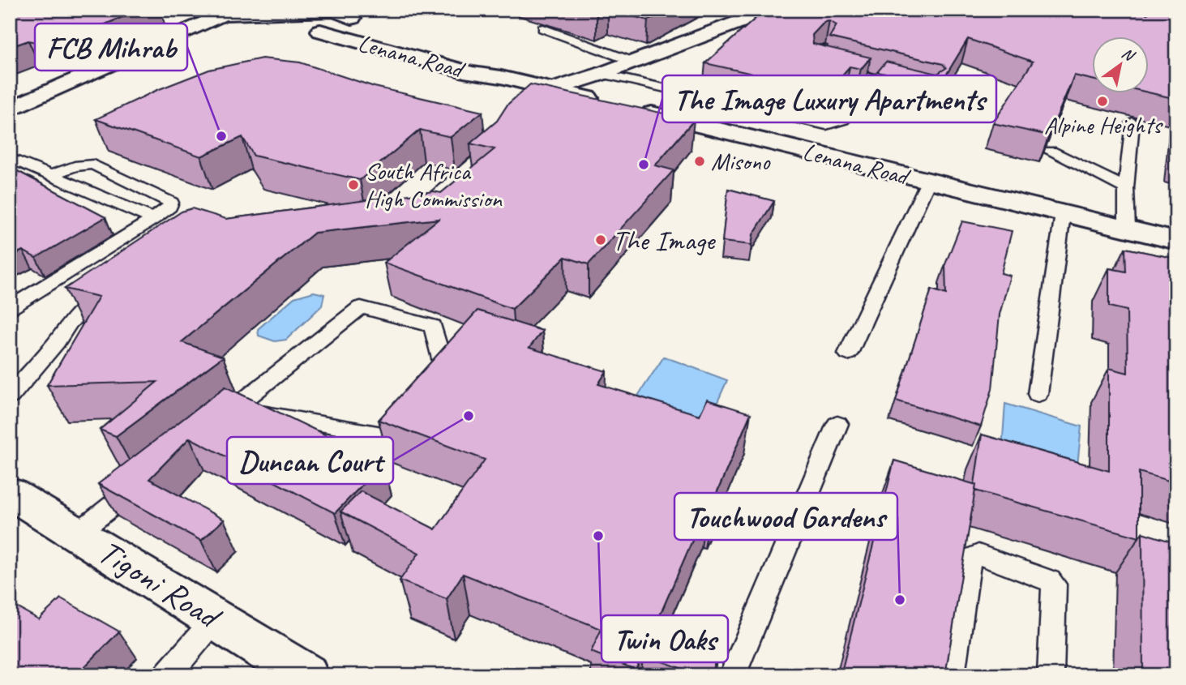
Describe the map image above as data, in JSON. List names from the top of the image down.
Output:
{
  "streets": {
    "street": ["Lenana Road", "Tigoni Road"]
  },
  "places": [
    "Alpine Heights",
    "FCB Mihrab",
    "Misono",
    "The Image Luxury Apartments",
    "South Africa High Commission",
    "The Image",
    "Duncan Court",
    "Twin Oaks",
    "Touchwood Gardens"
  ],
  "north": "top right"
}
